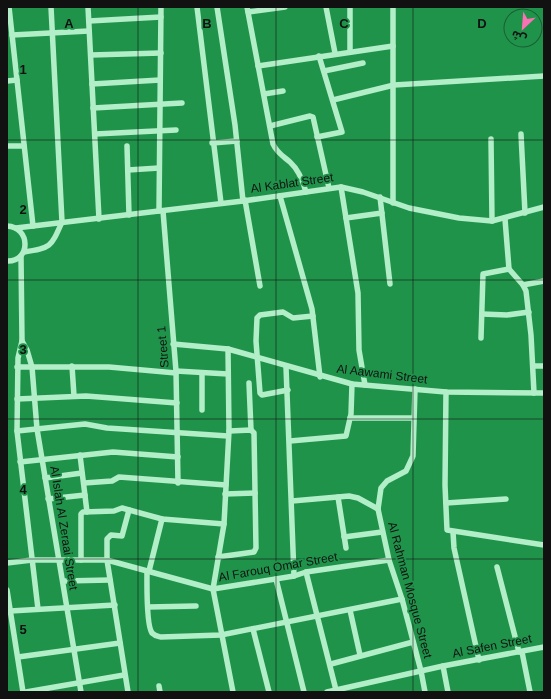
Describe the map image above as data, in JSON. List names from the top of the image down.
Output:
{
  "streets": {
    "street": [
      "Al Kablat Street",
      "Street 1",
      "Al Aawami Street",
      "Al Islah Al Zeraai Street",
      "Al Farouq Omar Street",
      "Al Rahman Mosque Street",
      "Al Safen Street"
    ]
  },
  "crossings": [
    ["Al Kablat Street", "Street 1"],
    ["Street 1", "Al Aawami Street"],
    ["Al Aawami Street", "Al Rahman Mosque Street"],
    ["Al Islah Al Zeraai Street", "Al Farouq Omar Street"],
    ["Al Farouq Omar Street", "Al Rahman Mosque Street"],
    ["Al Rahman Mosque Street", "Al Safen Street"]
  ],
  "north": "bottom left",
  "grid": {
    "columns": [
      "A",
      "B",
      "C",
      "D"
    ],
    "rows": [
      "1",
      "2",
      "3",
      "4",
      "5"
    ]
  }
}
